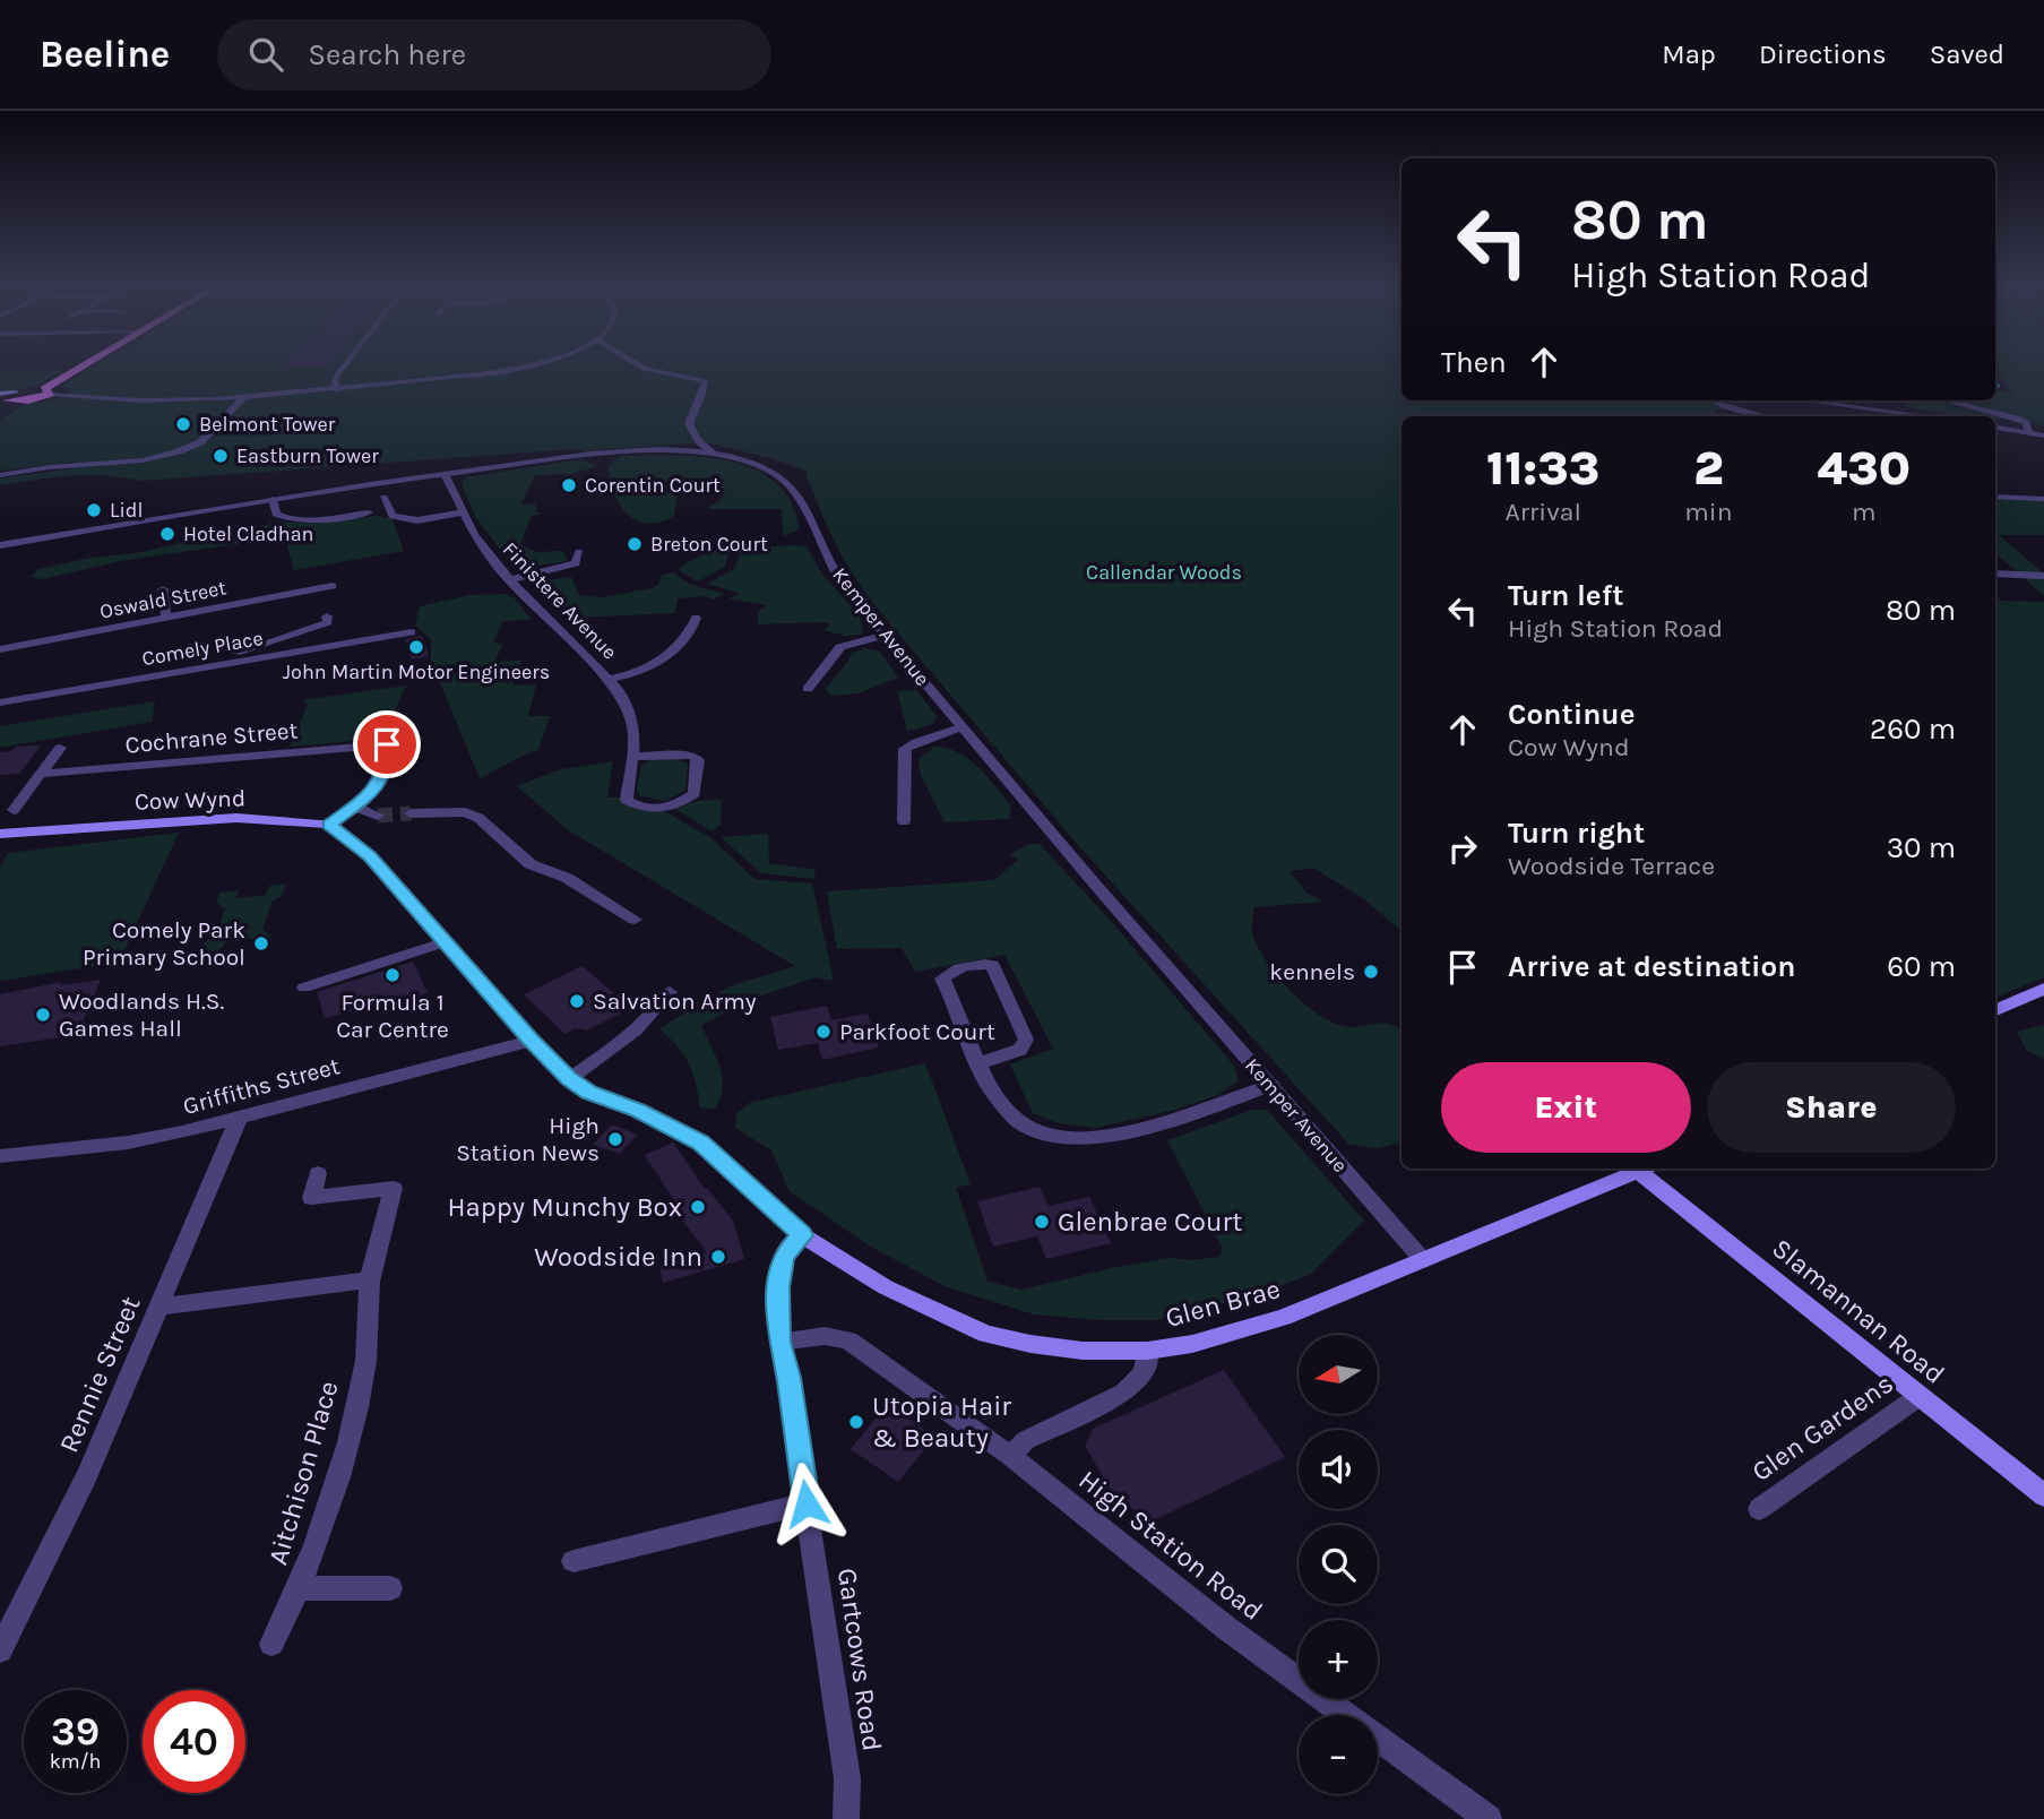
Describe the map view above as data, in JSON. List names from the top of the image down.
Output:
{
  "streets": {
    "main road": ["Cow Wynd", "Glen Brae", "Slamannan Road"],
    "street": [
      "Oswald Street",
      "Finistere Avenue",
      "Kemper Avenue",
      "Comely Place",
      "Cochrane Street",
      "Griffiths Street",
      "Rennie Street",
      "Glen Gardens",
      "Aitchison Place",
      "High Station Road",
      "Gartcows Road"
    ]
  },
  "crossings": [
    ["Finistere Avenue", "Kemper Avenue"],
    ["Kemper Avenue", "Glen Brae"],
    ["Griffiths Street", "Rennie Street"],
    ["Glen Brae", "Gartcows Road"],
    ["Slamannan Road", "Glen Gardens"],
    ["High Station Road", "Gartcows Road"]
  ],
  "parks": ["Callendar Woods"],
  "places": [
    "Belmont Tower",
    "Eastburn Tower",
    "Corentin Court",
    "Lidl",
    "Hotel Cladhan",
    "Breton Court",
    "John Martin Motor Engineers",
    "Comely Park Primary School",
    "kennels",
    "Formula 1 Car Centre",
    "Salvation Army",
    "Woodlands H.S. Games Hall",
    "Parkfoot Court",
    "High Station News",
    "Happy Munchy Box",
    "Glenbrae Court",
    "Woodside Inn",
    "Utopia Hair & Beauty"
  ],
  "north": "left",
  "page": {
    "header": "Beeline",
    "search": "Search here",
    "nav": ["Map", "Directions", "Saved"],
    "turn": ["80 m", "High Station Road"],
    "then": "Then",
    "eta": [
      "11:33",
      "Arrival",
      "2",
      "min",
      "430",
      "m"
    ],
    "list": [
      {
        "name": "Turn left",
        "note": "High Station Road",
        "value": "80 m"
      },
      {
        "name": "Continue",
        "note": "Cow Wynd",
        "value": "260 m"
      },
      {
        "name": "Turn right",
        "note": "Woodside Terrace",
        "value": "30 m"
      },
      {
        "name": "Arrive at destination",
        "value": "60 m"
      }
    ],
    "buttons": ["Exit", "Share"],
    "map_buttons": ["+", "−"],
    "speed": "39 km/h",
    "limit": "40"
  }
}
